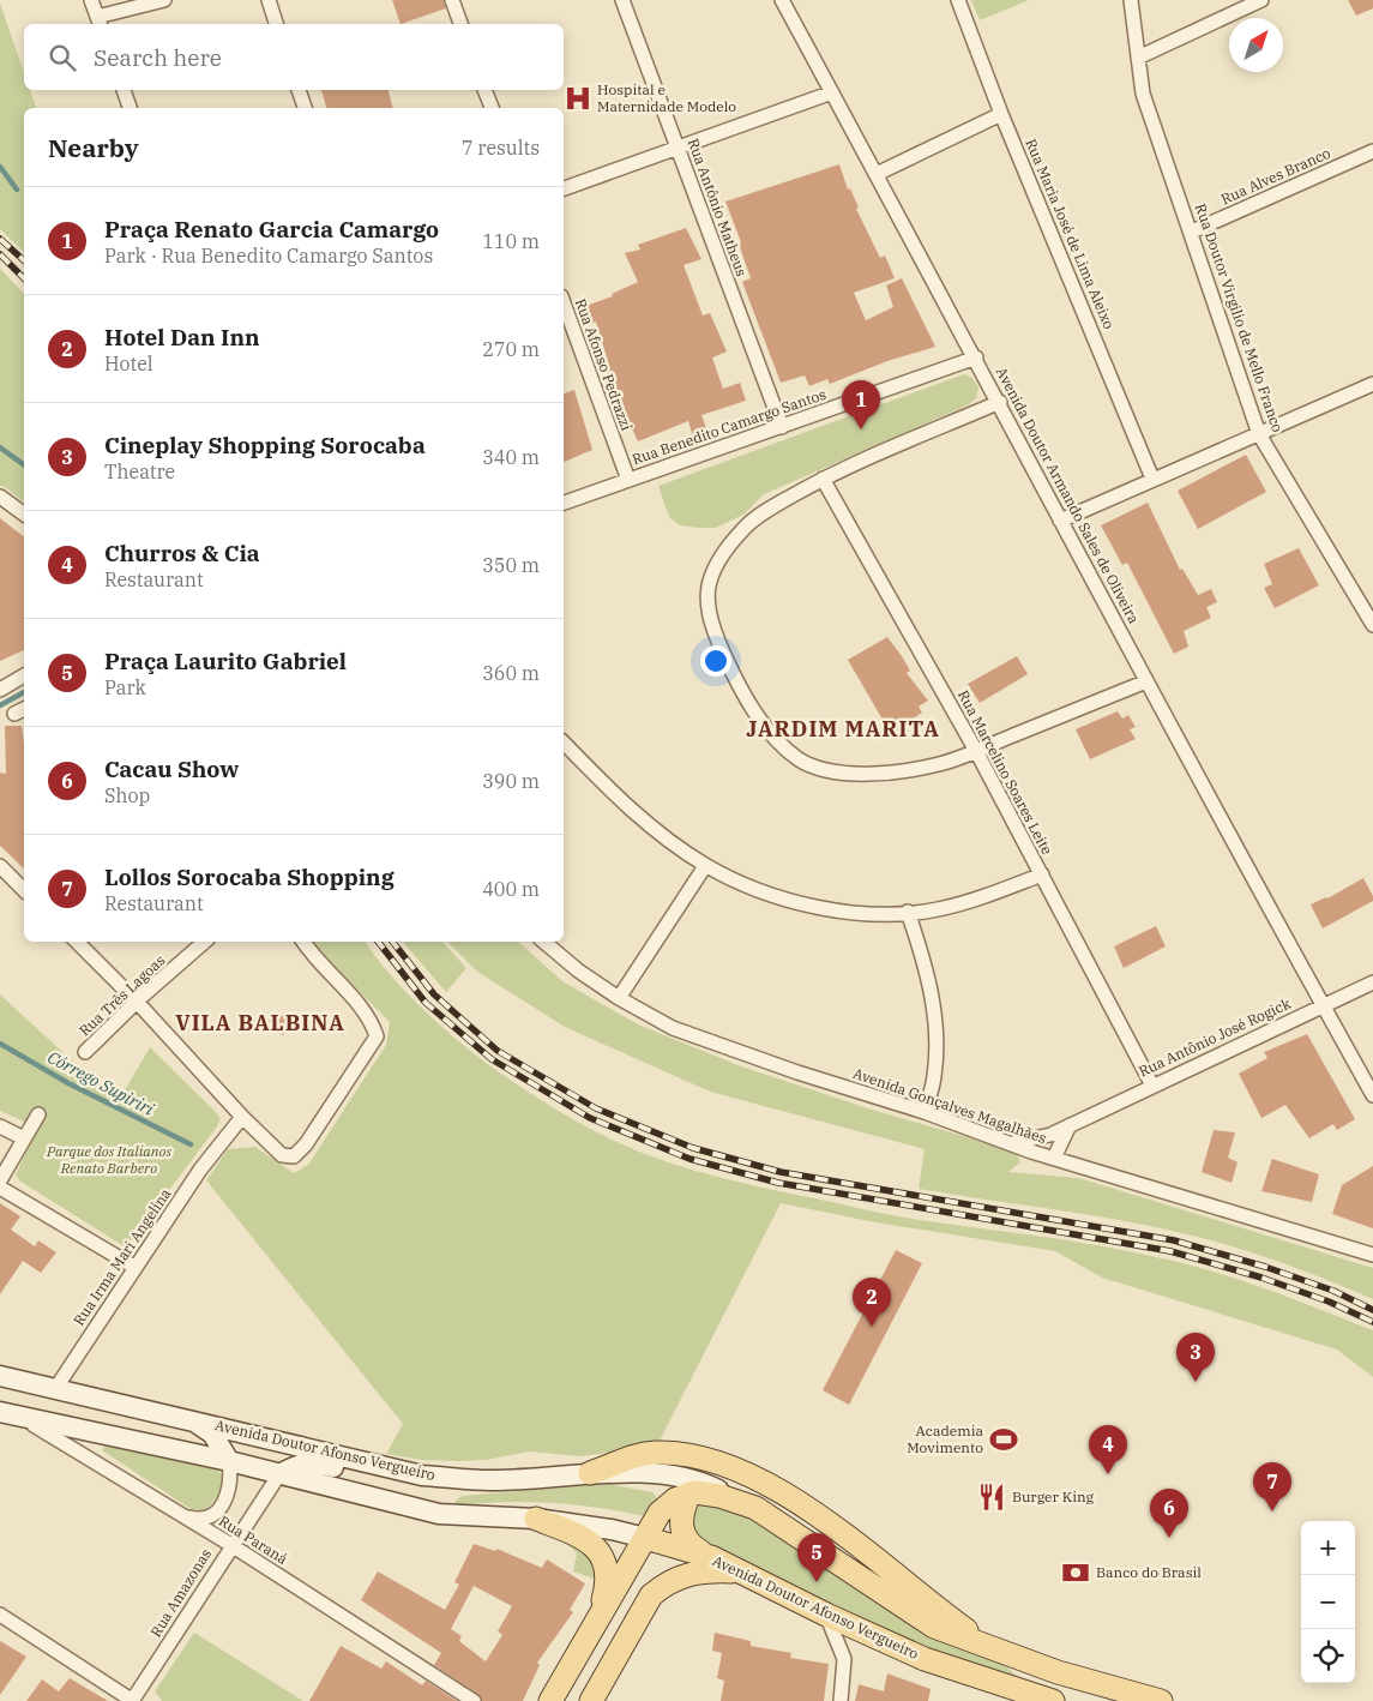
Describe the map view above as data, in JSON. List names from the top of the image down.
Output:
{
  "streets": {
    "main road": ["Avenida Doutor Afonso Vergueiro"],
    "street": [
      "Rua Alves Branco",
      "Rua Antônio Matheus",
      "Rua Maria José de Lima Aleixo",
      "Rua Doutor Virgilio de Mello Franco",
      "Rua Afonso Pedrazzi",
      "Rua Benedito Camargo Santos",
      "Avenida Doutor Armando Sales de Oliveira",
      "Rua Marcelino Soares Leite",
      "Rua Três Lagoas",
      "Rua Antônio José Rogick",
      "Avenida Gonçalves Magalhães",
      "Rua Irma Mari Angelina",
      "Rua Paraná",
      "Rua Amazonas"
    ]
  },
  "crossings": [
    ["Rua Alves Branco", "Rua Doutor Virgilio de Mello Franco"],
    ["Rua Antônio Matheus", "Rua Benedito Camargo Santos"],
    ["Rua Afonso Pedrazzi", "Rua Benedito Camargo Santos"],
    ["Rua Benedito Camargo Santos", "Avenida Doutor Armando Sales de Oliveira"],
    ["Avenida Doutor Armando Sales de Oliveira", "Rua Antônio José Rogick"],
    ["Rua Marcelino Soares Leite", "Rua Antônio José Rogick"],
    ["Rua Antônio José Rogick", "Avenida Gonçalves Magalhães"],
    ["Rua Irma Mari Angelina", "Avenida Doutor Afonso Vergueiro"],
    ["Avenida Doutor Afonso Vergueiro", "Rua Amazonas"],
    ["Rua Paraná", "Rua Amazonas"]
  ],
  "districts": ["JARDIM MARITA", "VILA BALBINA"],
  "water": ["Córrego Supiriri"],
  "parks": ["Parque dos Italianos Renato Barbero"],
  "places": {
    "hospital": ["Hospital e Maternidade Modelo"],
    "sports": ["Academia Movimento"],
    "restaurant": ["Burger King"],
    "bank": ["Banco do Brasil"]
  },
  "north": "top right",
  "page": {
    "search": "Search here",
    "heading": ["Nearby", "7 results"],
    "list": [
      {
        "mark": "1",
        "name": "Praça Renato Garcia Camargo",
        "note": "Park · Rua Benedito Camargo Santos",
        "value": "110 m"
      },
      {
        "mark": "2",
        "name": "Hotel Dan Inn",
        "note": "Hotel",
        "value": "270 m"
      },
      {
        "mark": "3",
        "name": "Cineplay Shopping Sorocaba",
        "note": "Theatre",
        "value": "340 m"
      },
      {
        "mark": "4",
        "name": "Churros & Cia",
        "note": "Restaurant",
        "value": "350 m"
      },
      {
        "mark": "5",
        "name": "Praça Laurito Gabriel",
        "note": "Park",
        "value": "360 m"
      },
      {
        "mark": "6",
        "name": "Cacau Show",
        "note": "Shop",
        "value": "390 m"
      },
      {
        "mark": "7",
        "name": "Lollos Sorocaba Shopping",
        "note": "Restaurant",
        "value": "400 m"
      }
    ],
    "pins": [
      "1",
      "2",
      "3",
      "4",
      "7",
      "6",
      "5"
    ],
    "map_buttons": ["+", "−"]
  }
}
